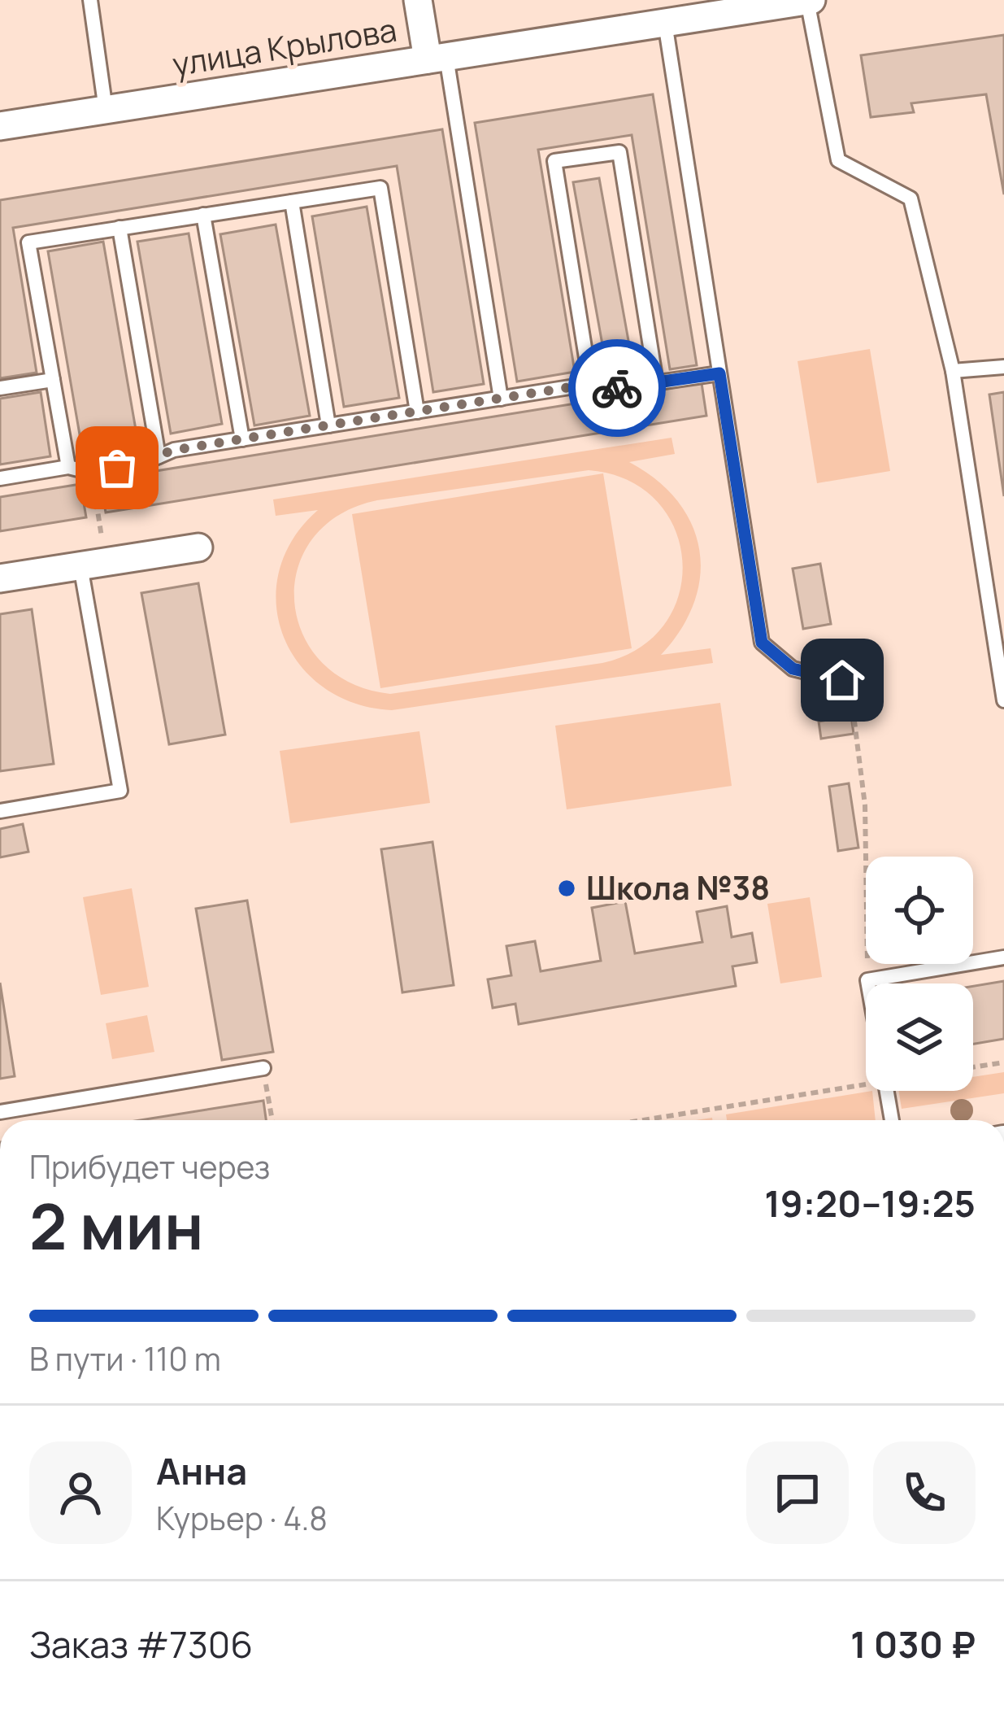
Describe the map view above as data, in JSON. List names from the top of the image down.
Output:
{
  "streets": {
    "street": ["улица Крылова"]
  },
  "places": ["Школа №38"],
  "page": {
    "heading": ["2 мин", "Прибудет через", "19:20–19:25"],
    "panel": [
      "Анна",
      "Курьер · 4.8",
      "Заказ #7306",
      "1 030 ₽"
    ],
    "bar": "В пути · 110 m"
  }
}
